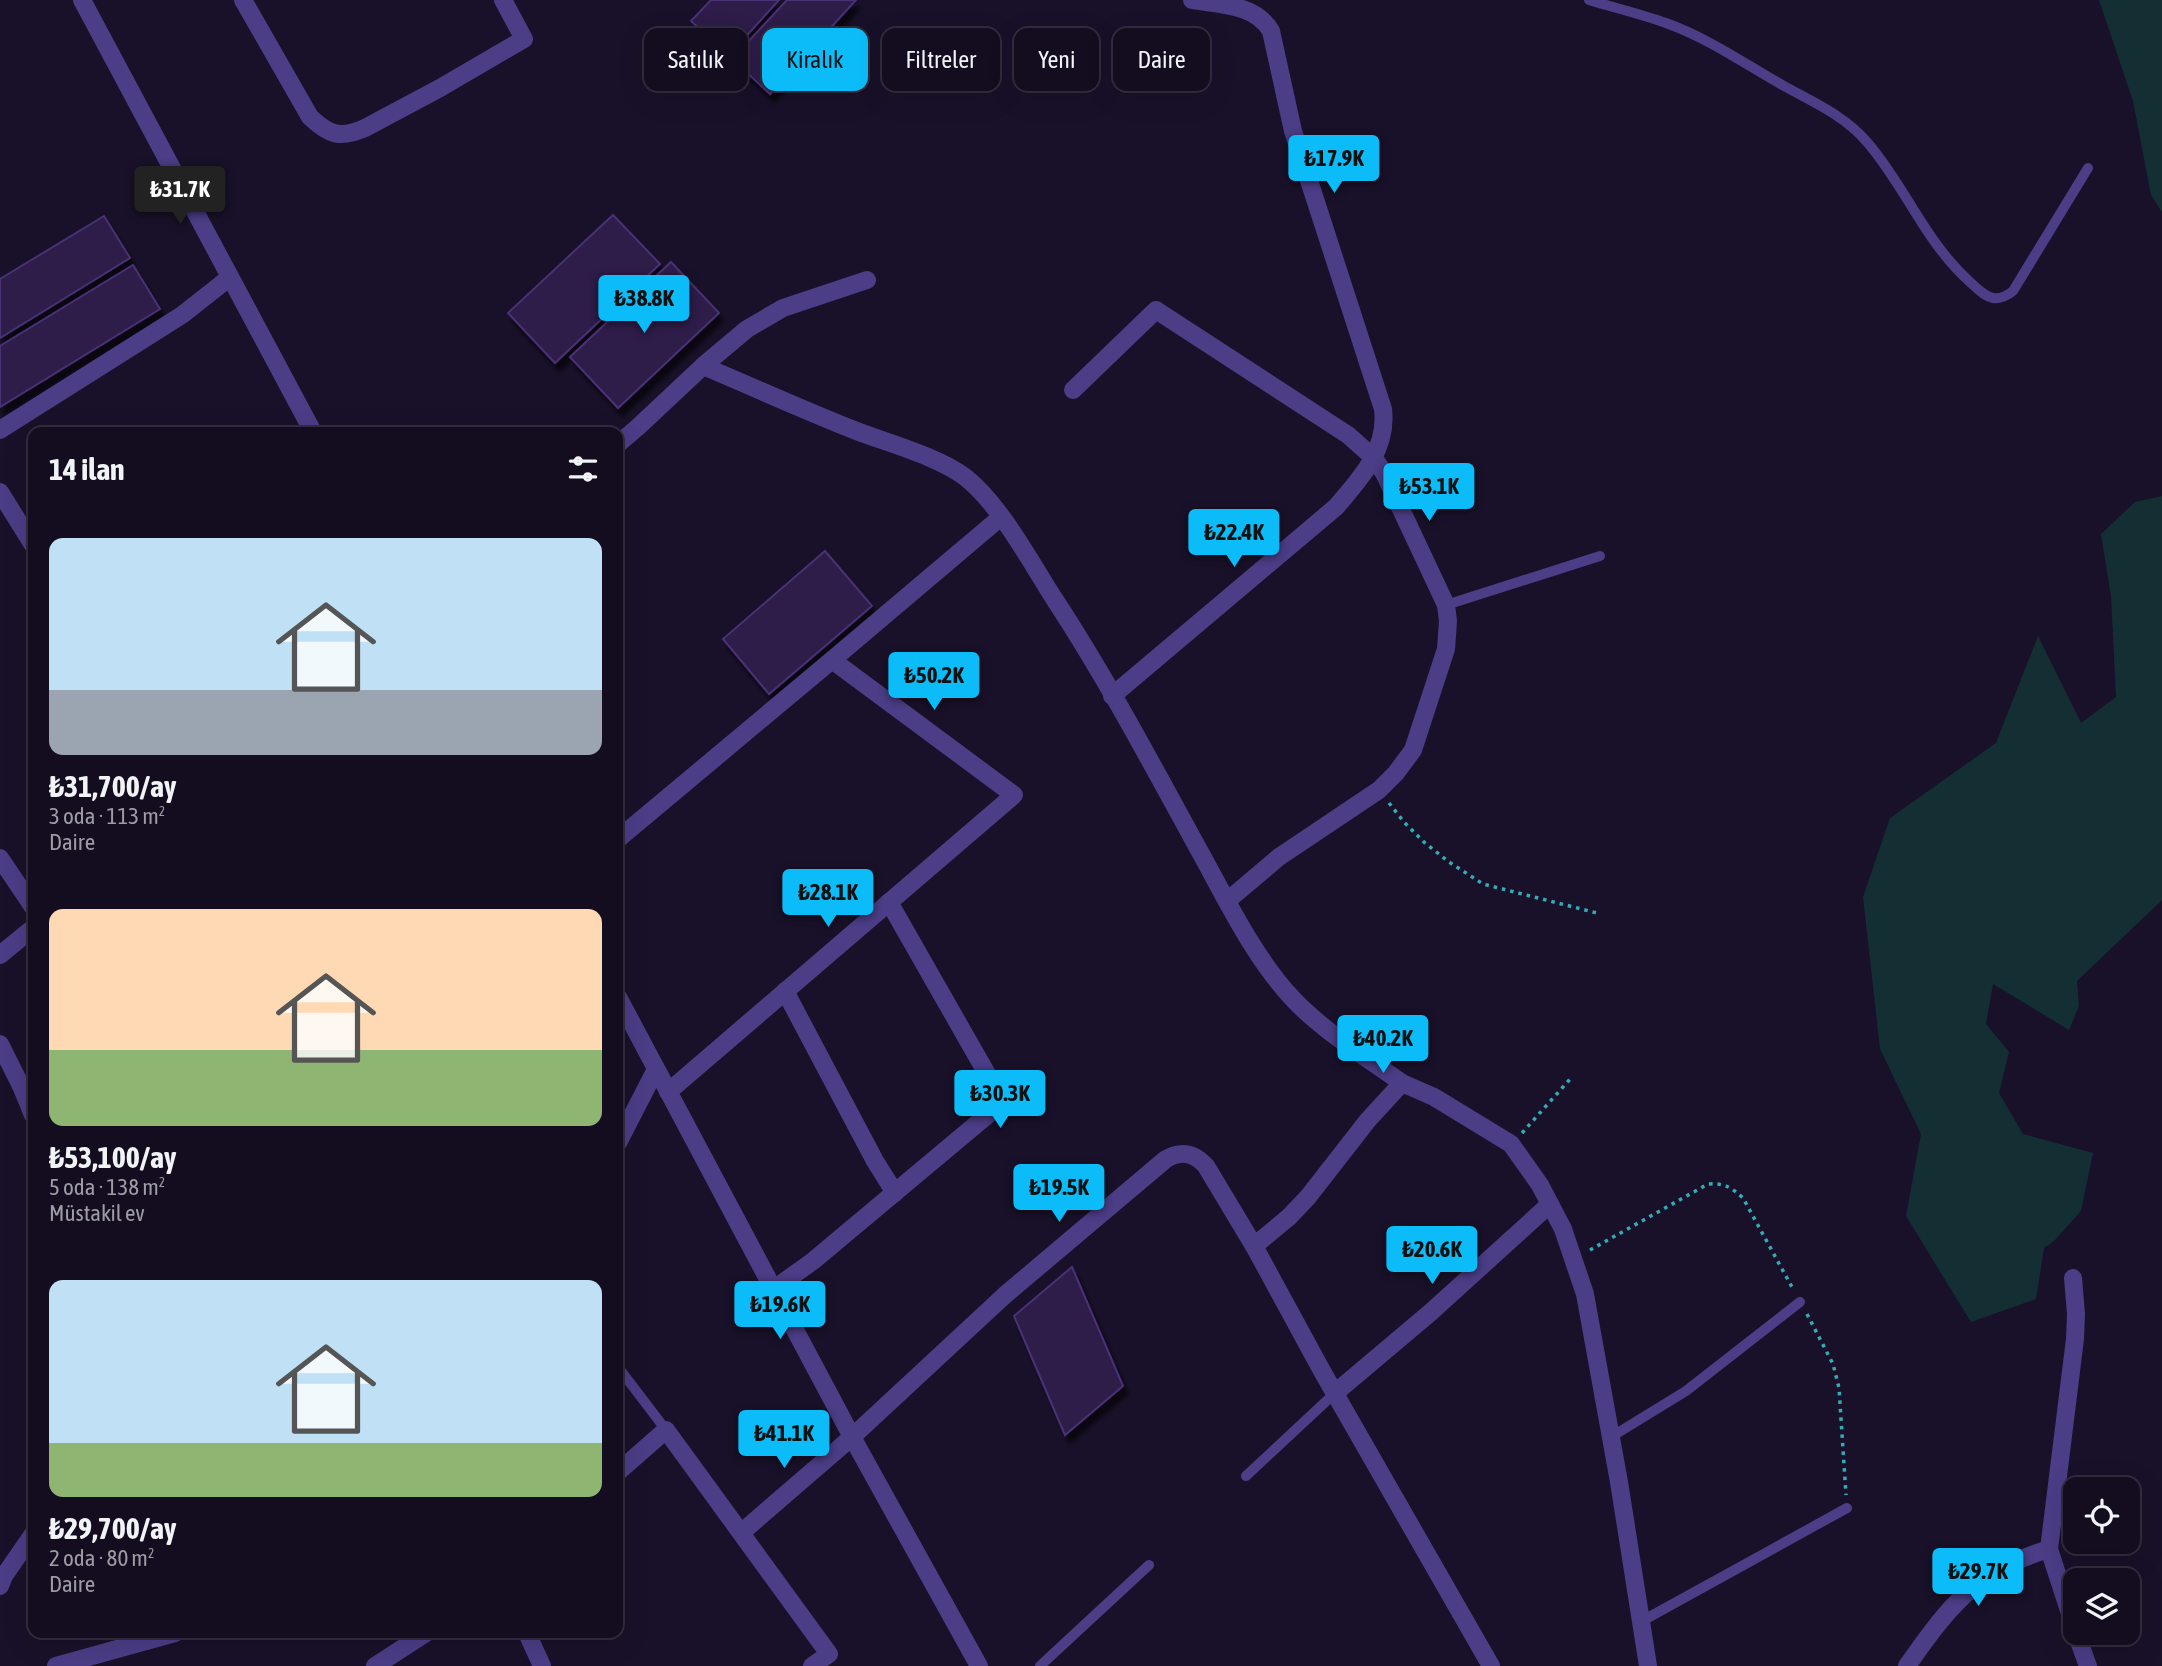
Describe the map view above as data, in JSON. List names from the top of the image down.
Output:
{
  "page": {
    "chip": [
      "Satılık",
      "Kiralık",
      "Filtreler",
      "Yeni",
      "Daire"
    ],
    "price": [
      "₺17.9K",
      "₺31.7K",
      "₺38.8K",
      "₺53.1K",
      "₺22.4K",
      "₺50.2K",
      "₺28.1K",
      "₺40.2K",
      "₺30.3K",
      "₺19.5K",
      "₺20.6K",
      "₺19.6K",
      "₺41.1K",
      "₺29.7K"
    ],
    "heading": "14 ilan",
    "list": [
      {
        "name": "₺31,700/ay",
        "note": "3 oda · 113 m² · Daire"
      },
      {
        "name": "₺53,100/ay",
        "note": "5 oda · 138 m² · Müstakil ev"
      },
      {
        "name": "₺29,700/ay",
        "note": "2 oda · 80 m² · Daire"
      }
    ]
  }
}
